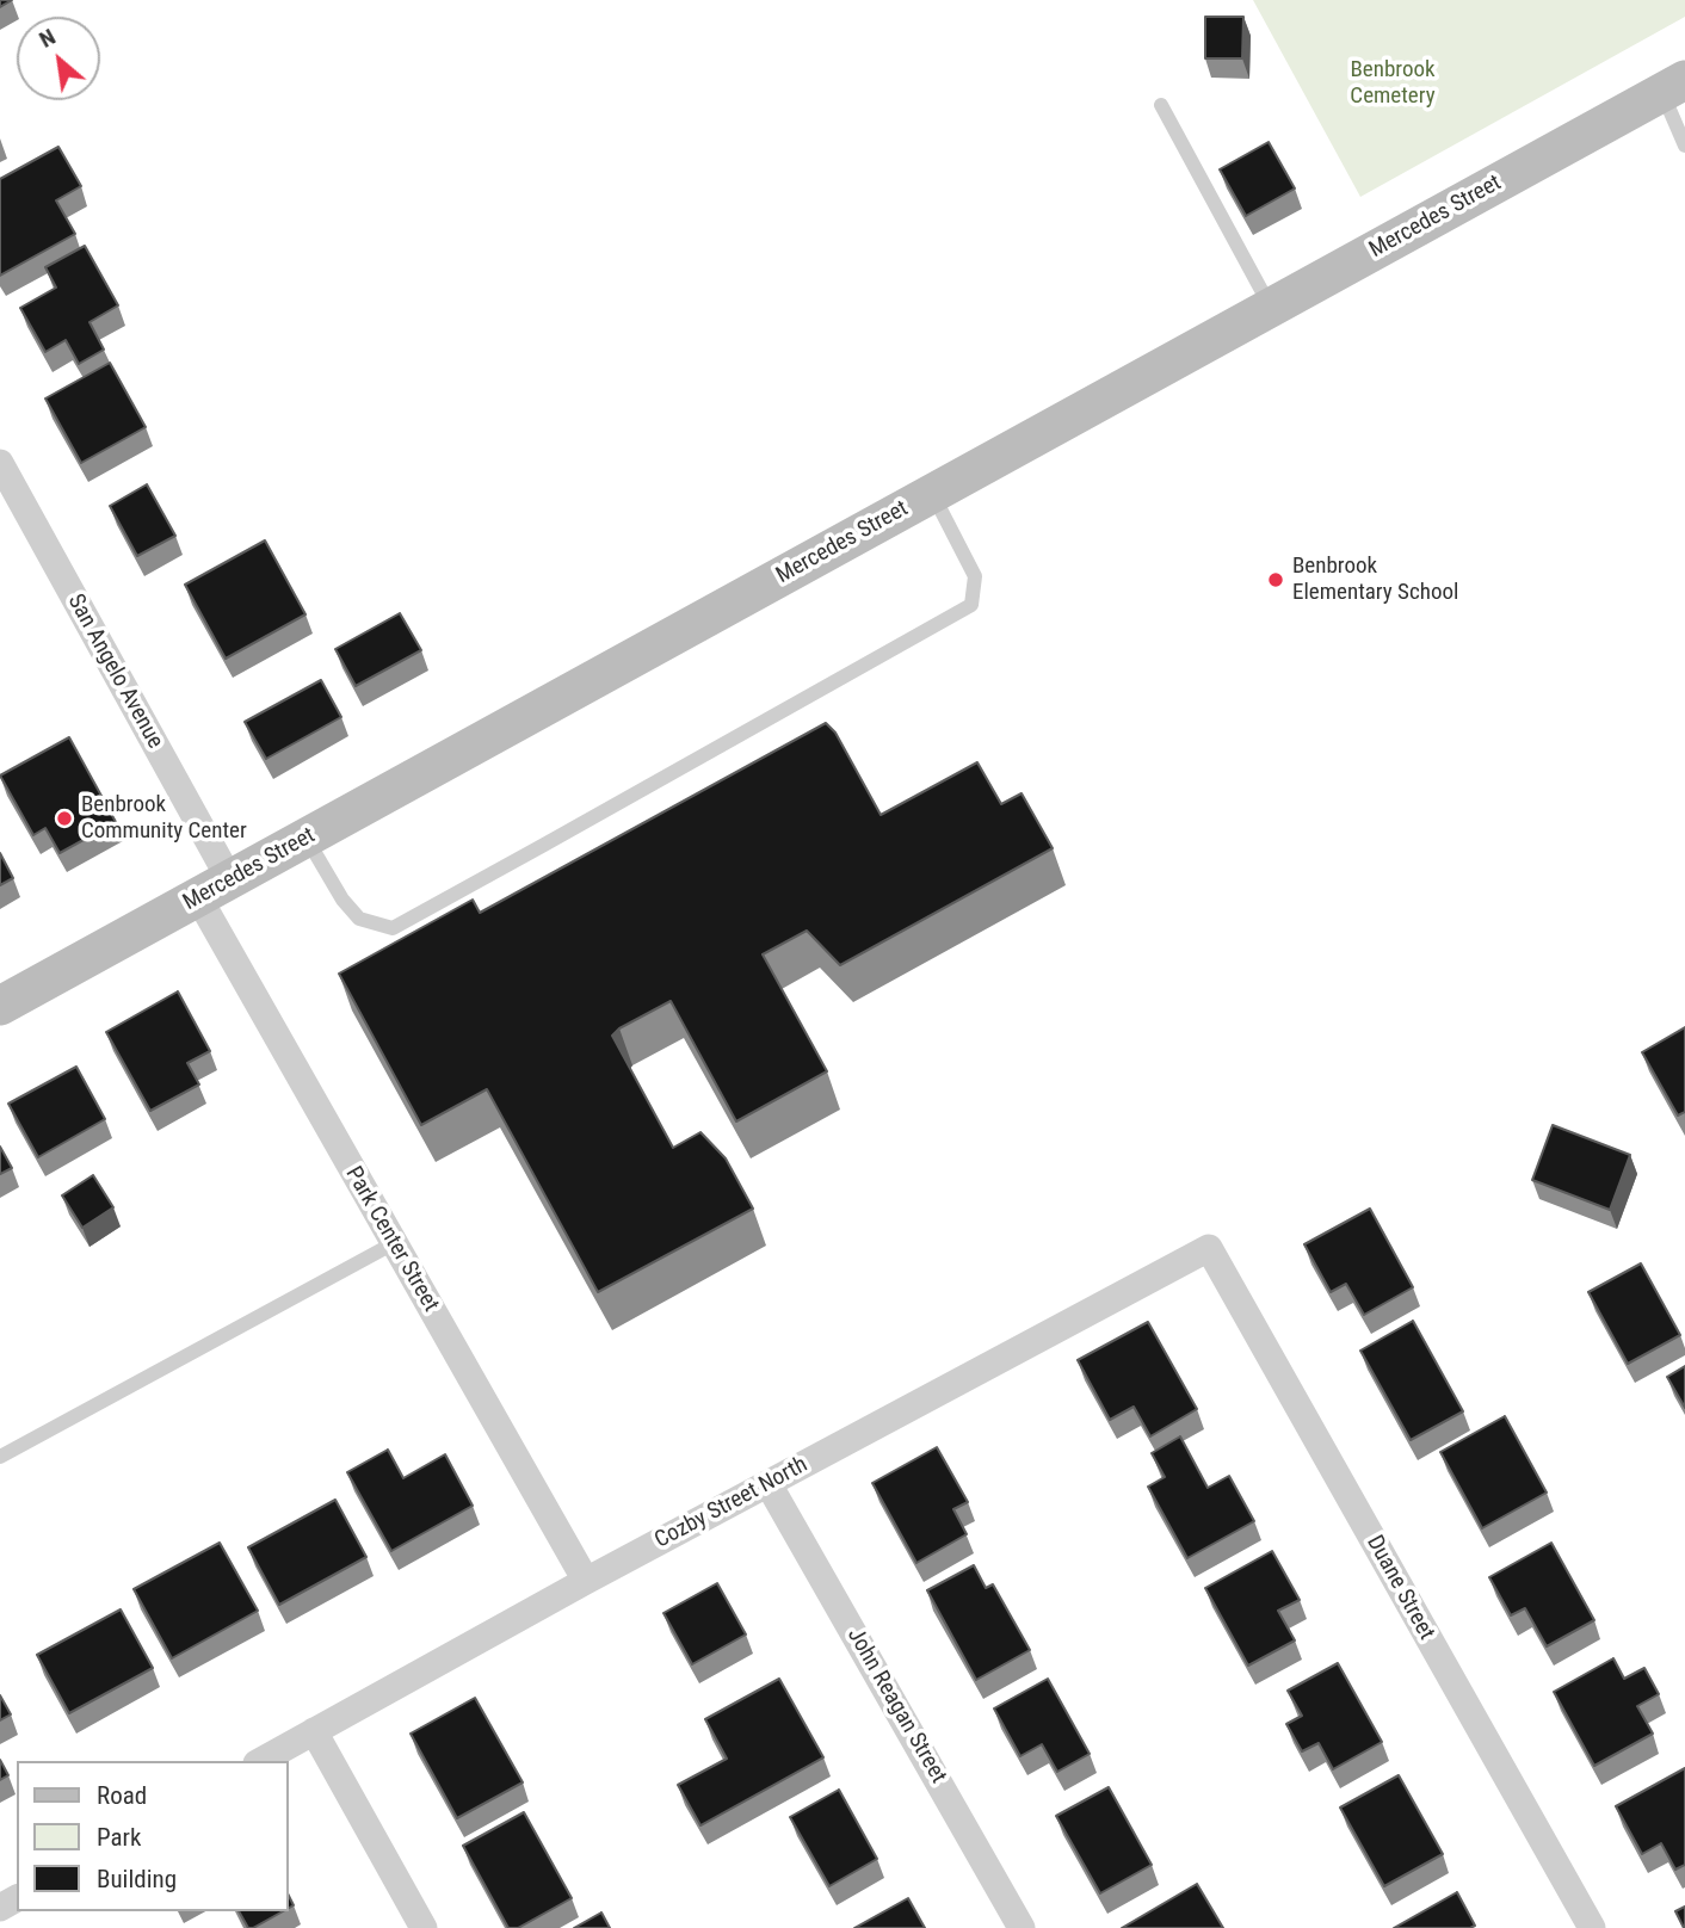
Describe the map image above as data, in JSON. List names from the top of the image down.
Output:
{
  "streets": {
    "street": [
      "Mercedes Street",
      "San Angelo Avenue",
      "Park Center Street",
      "Cozby Street North",
      "Duane Street",
      "John Reagan Street"
    ]
  },
  "crossings": [
    ["Mercedes Street", "San Angelo Avenue"],
    ["Mercedes Street", "Park Center Street"],
    ["San Angelo Avenue", "Park Center Street"],
    ["Park Center Street", "Cozby Street North"],
    ["Cozby Street North", "Duane Street"],
    ["Cozby Street North", "John Reagan Street"]
  ],
  "parks": ["Benbrook Cemetery"],
  "places": ["Benbrook Elementary School", "Benbrook Community Center"],
  "legend": ["Road", "Park", "Building"],
  "north": "top left"
}
